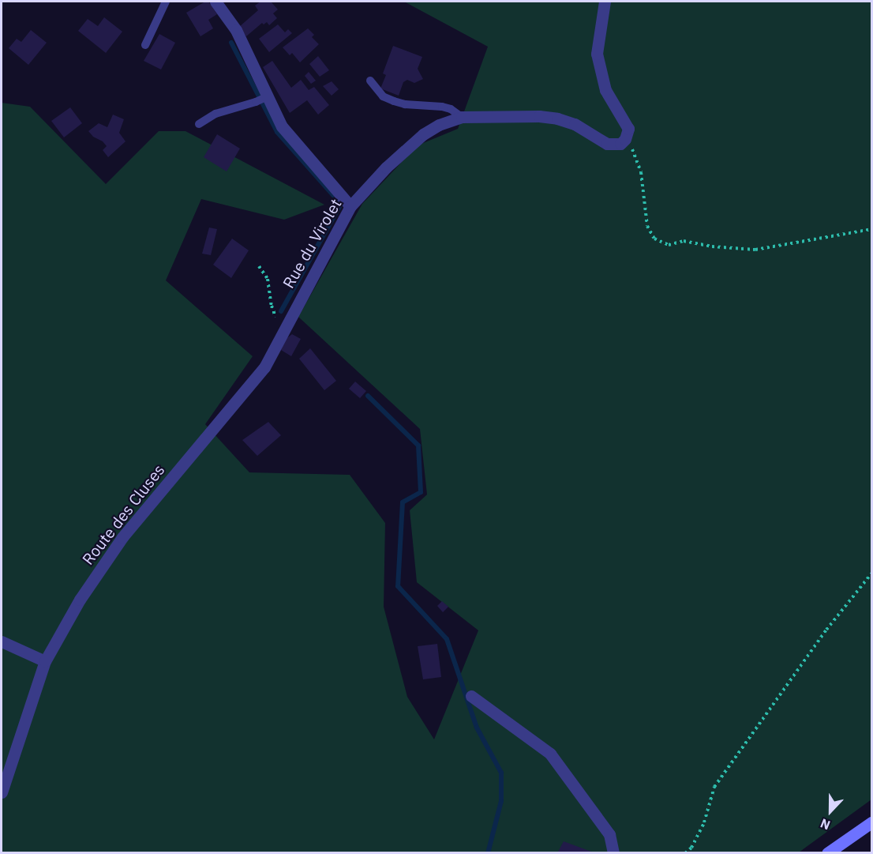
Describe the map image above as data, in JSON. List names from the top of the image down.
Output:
{
  "streets": {
    "street": ["Rue du Virolet", "Route des Cluses"]
  },
  "crossings": [
    ["Rue du Virolet", "Route des Cluses"]
  ],
  "north": "bottom"
}
